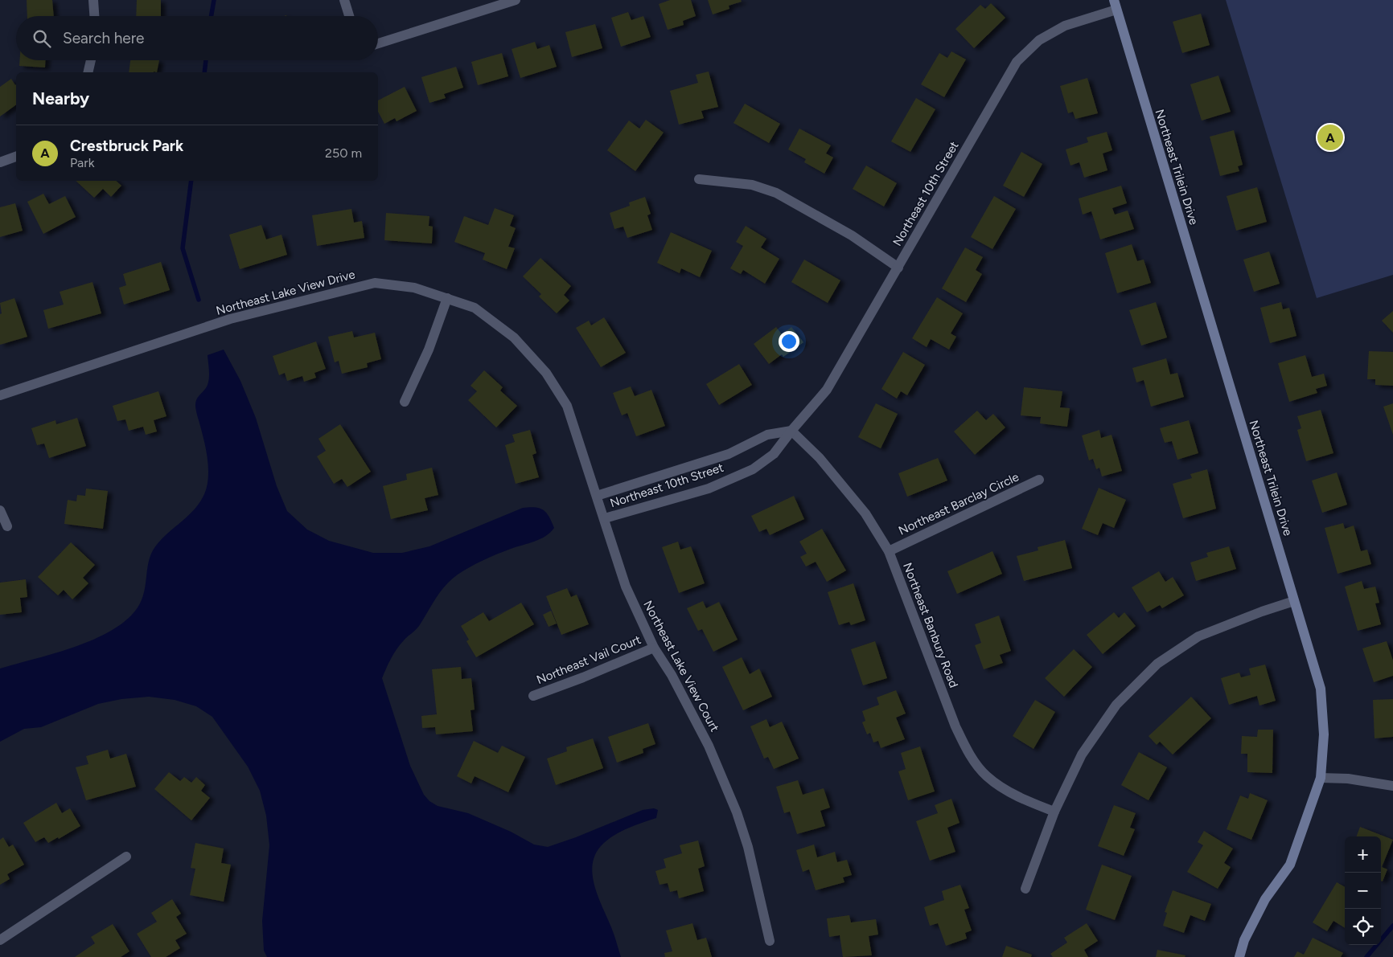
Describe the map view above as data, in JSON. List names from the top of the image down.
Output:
{
  "streets": {
    "street": [
      "Northeast Trilein Drive",
      "Northeast 10th Street",
      "Northeast Lake View Drive",
      "Northeast Barclay Circle",
      "Northeast Banbury Road",
      "Northeast Vail Court",
      "Northeast Lake View Court"
    ]
  },
  "crossings": [
    ["Northeast Trilein Drive", "Northeast 10th Street"],
    ["Northeast 10th Street", "Northeast Banbury Road"],
    ["Northeast 10th Street", "Northeast Lake View Court"],
    ["Northeast Lake View Drive", "Northeast Lake View Court"],
    ["Northeast Barclay Circle", "Northeast Banbury Road"],
    ["Northeast Vail Court", "Northeast Lake View Court"]
  ],
  "page": {
    "search": "Search here",
    "heading": "Nearby",
    "pins": "A",
    "list": [
      {
        "mark": "A",
        "name": "Crestbruck Park",
        "note": "Park",
        "value": "250 m"
      }
    ],
    "map_buttons": ["+", "−"]
  }
}
